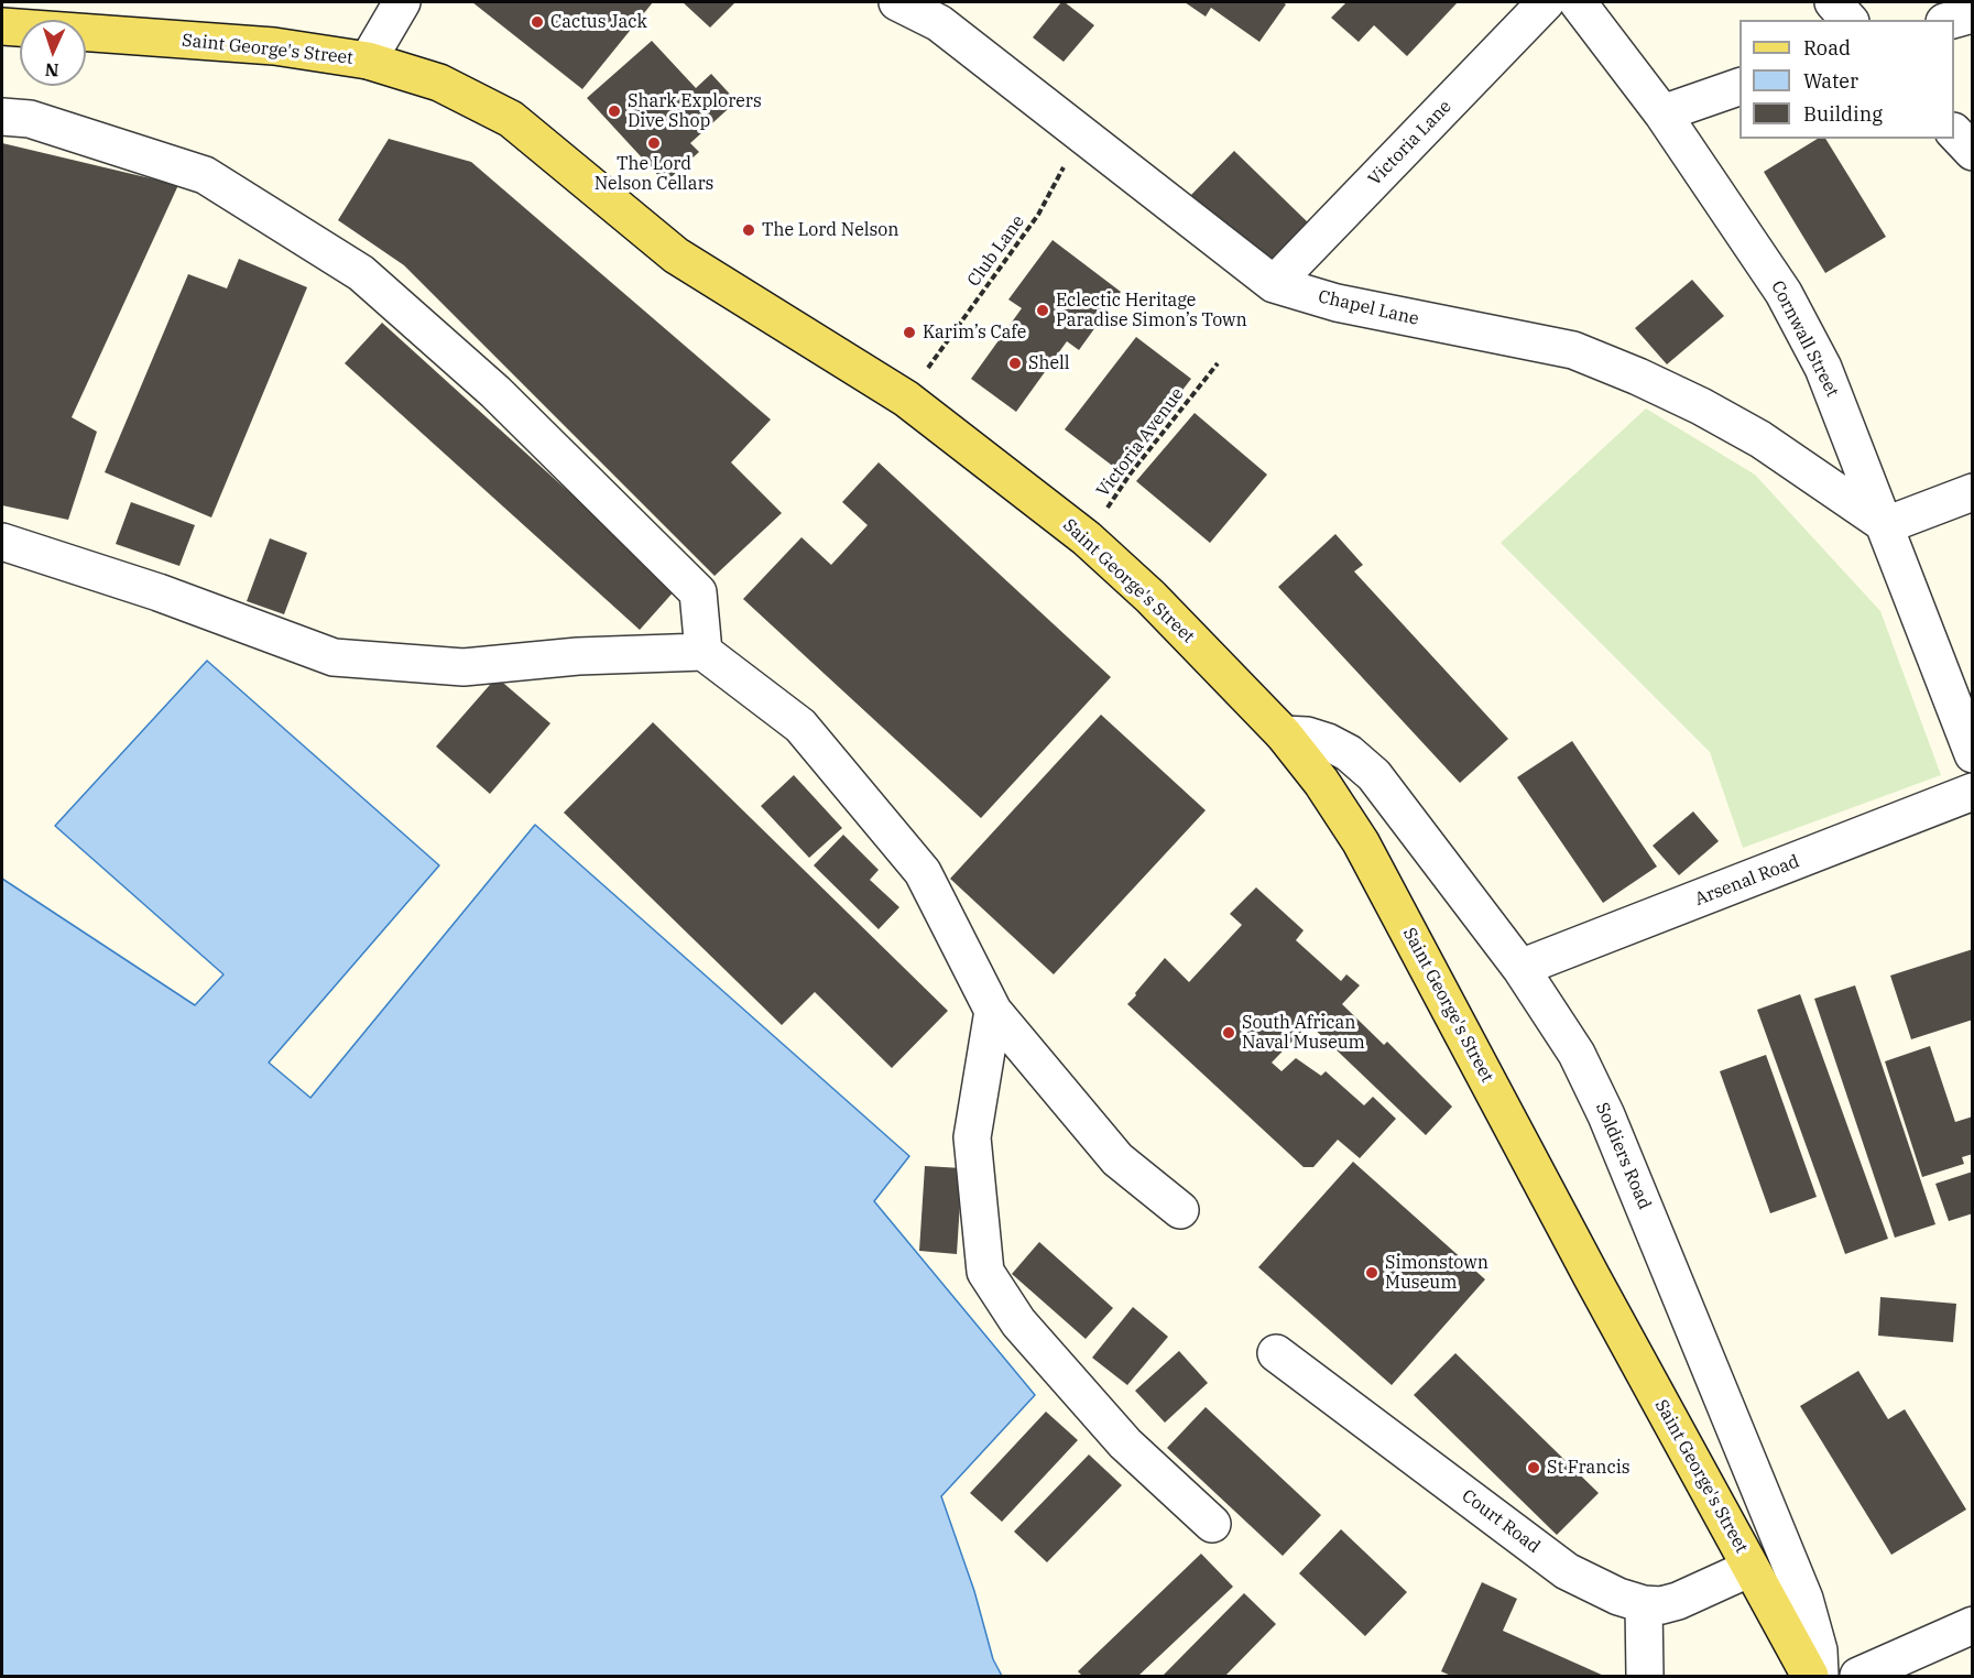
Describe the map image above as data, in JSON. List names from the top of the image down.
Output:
{
  "streets": {
    "main road": ["Saint George's Street"],
    "street": [
      "Victoria Lane",
      "Chapel Lane",
      "Cornwall Street",
      "Arsenal Road",
      "Soldiers Road",
      "Court Road"
    ],
    "path": ["Club Lane", "Victoria Avenue"]
  },
  "crossings": [
    ["Saint George's Street", "Club Lane"],
    ["Saint George's Street", "Victoria Avenue"],
    ["Saint George's Street", "Soldiers Road"],
    ["Saint George's Street", "Court Road"],
    ["Victoria Lane", "Chapel Lane"],
    ["Chapel Lane", "Cornwall Street"],
    ["Arsenal Road", "Soldiers Road"]
  ],
  "places": [
    "Cactus Jack",
    "Shark Explorers Dive Shop",
    "The Lord Nelson Cellars",
    "The Lord Nelson",
    "Eclectic Heritage Paradise Simon’s Town",
    "Karim’s Cafe",
    "Shell",
    "South African Naval Museum",
    "Simonstown Museum",
    "St Francis"
  ],
  "legend": ["Road", "Water", "Building"],
  "north": "bottom"
}
